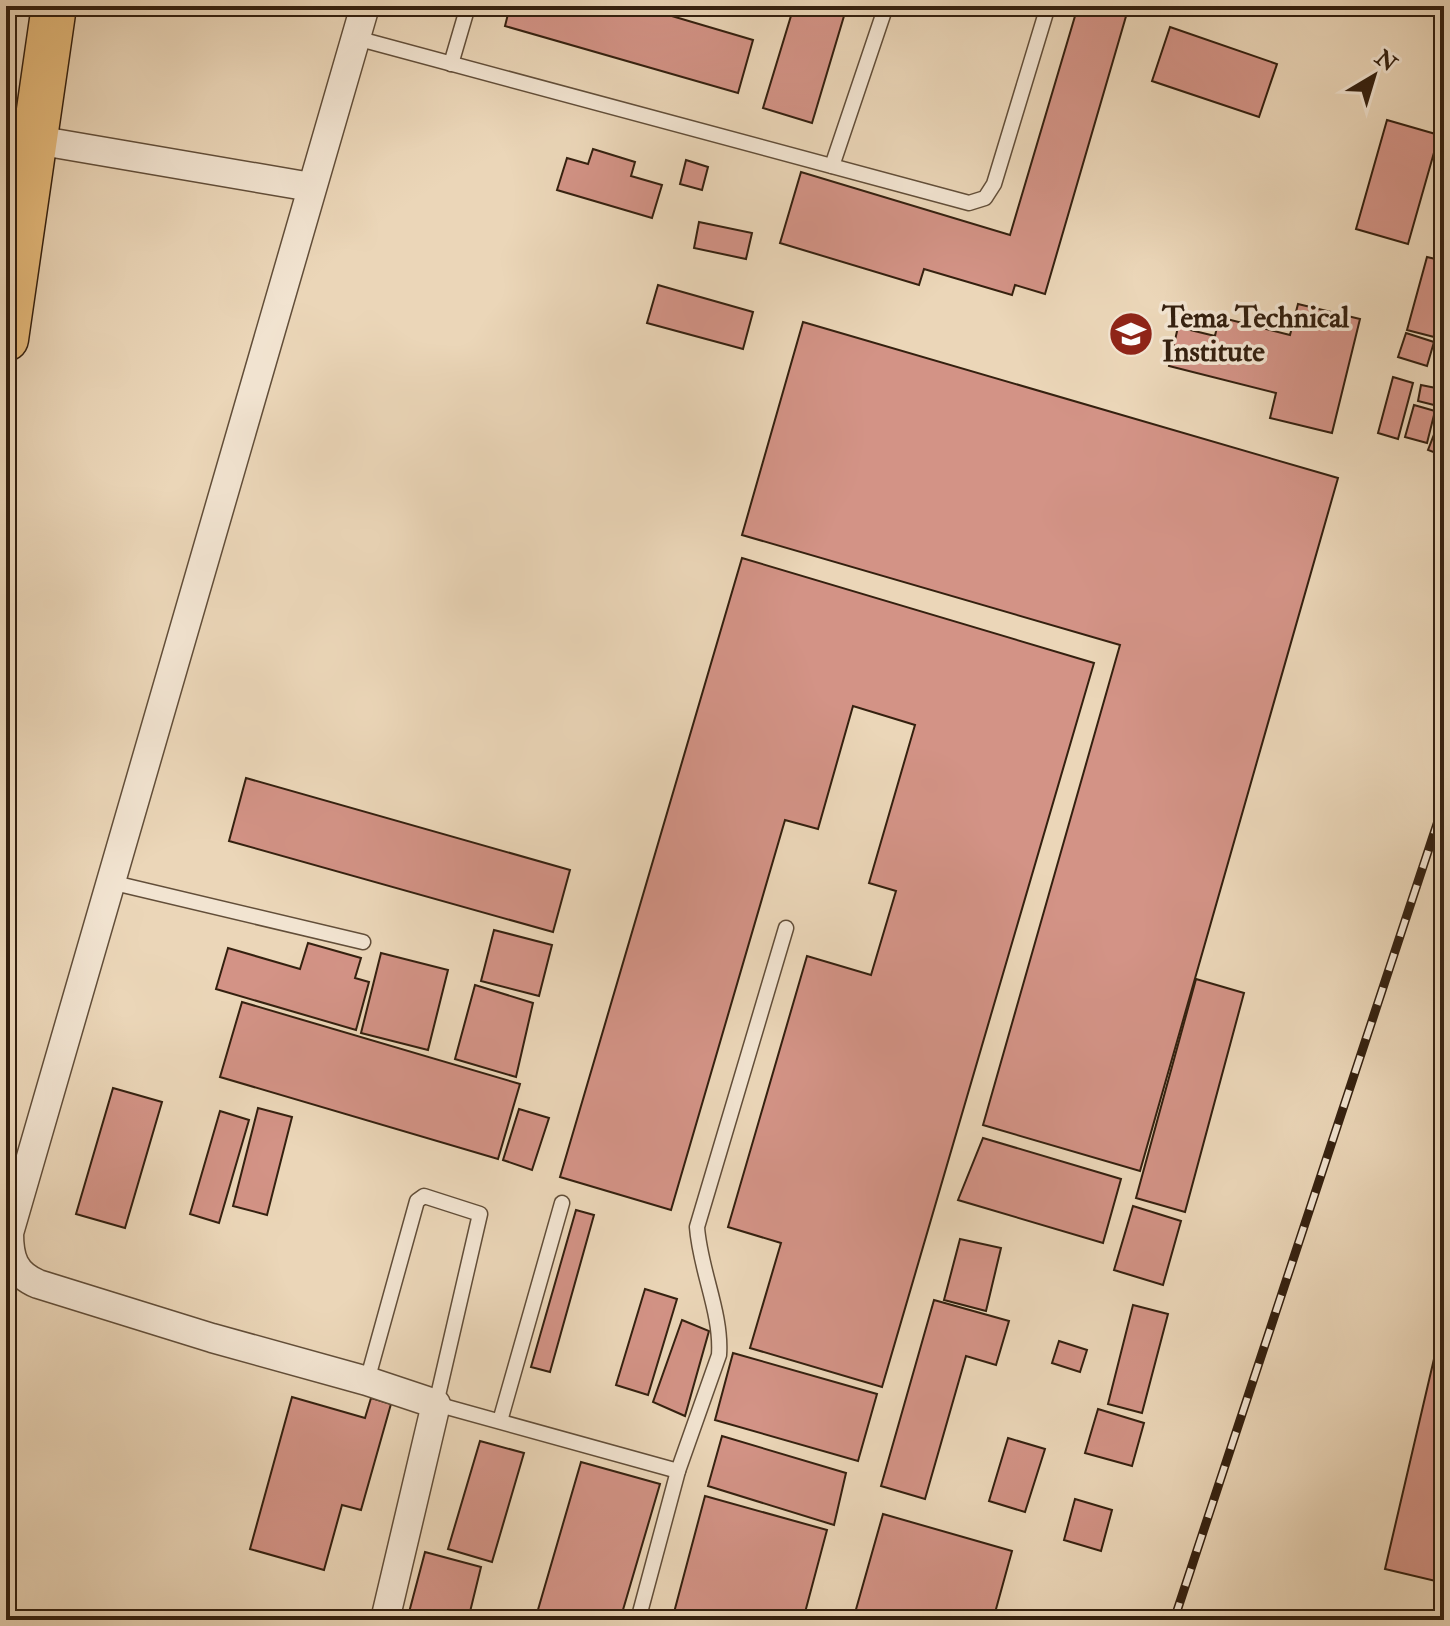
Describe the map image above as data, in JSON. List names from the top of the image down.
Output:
{
  "places": {
    "school or university": ["Tema Technical Institute"]
  },
  "north": "top right"
}
